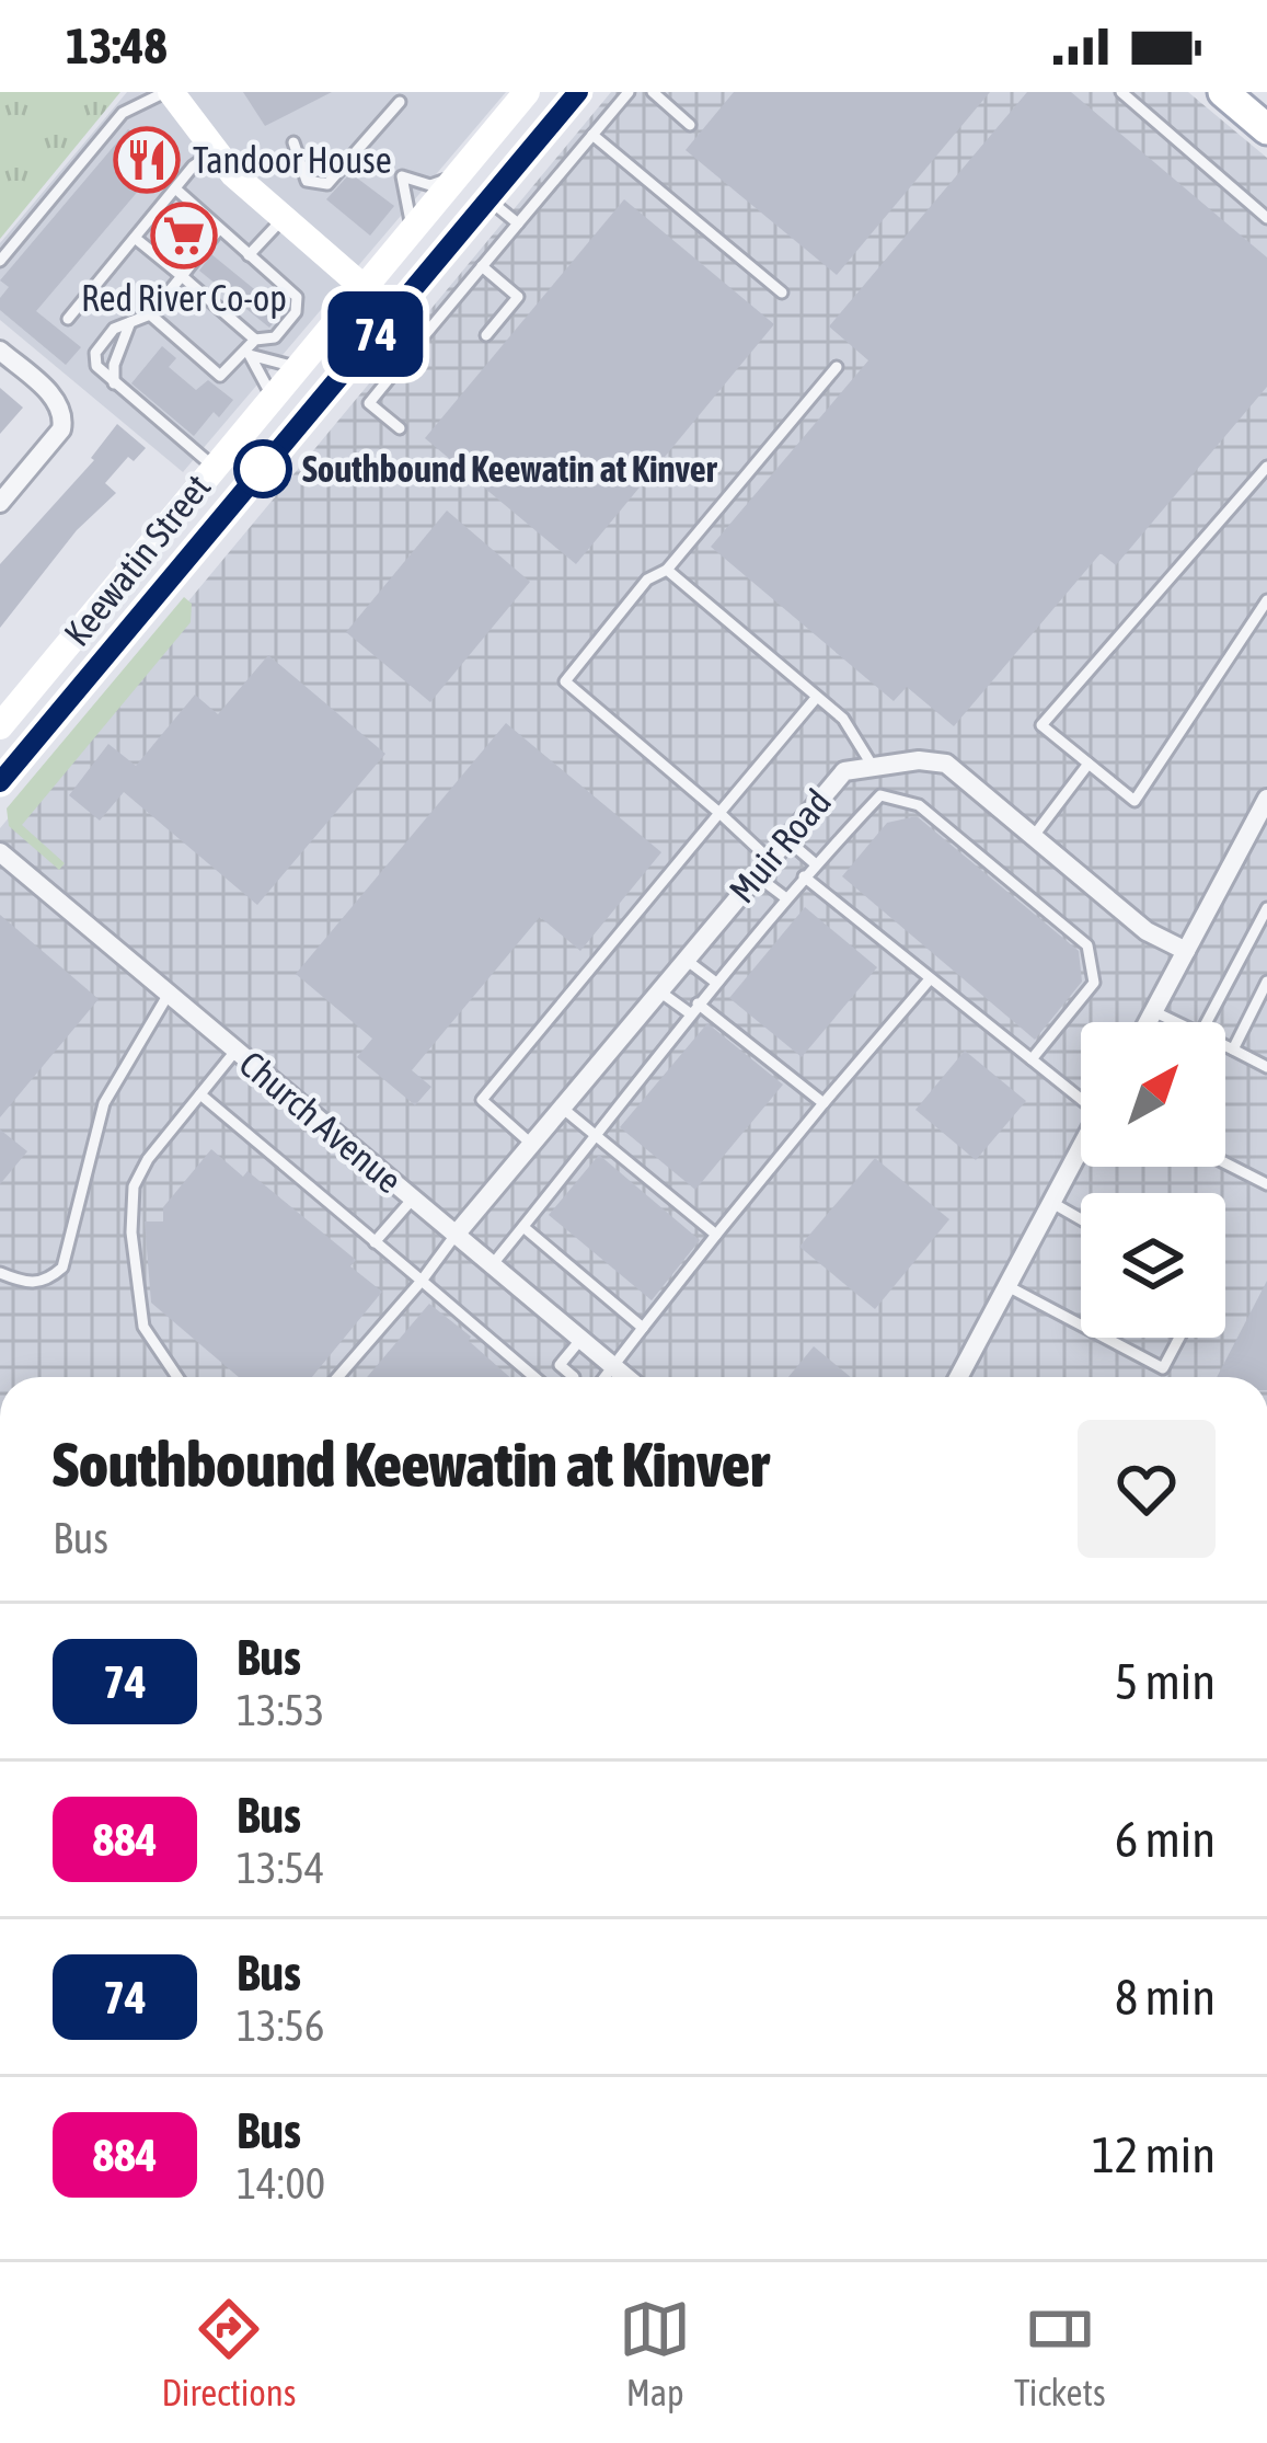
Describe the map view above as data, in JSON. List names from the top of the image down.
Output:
{
  "streets": {
    "main road": ["Keewatin Street"],
    "street": ["Muir Road", "Church Avenue"]
  },
  "crossings": [
    ["Muir Road", "Church Avenue"]
  ],
  "places": {
    "restaurant": ["Tandoor House"],
    "supermarket": ["Red River Co-op"],
    "other": ["Southbound Keewatin at Kinver"]
  },
  "lines": ["bus line 74"],
  "north": "top right",
  "page": {
    "status": "13:48",
    "on_map": "74",
    "heading": ["Southbound Keewatin at Kinver", "Bus"],
    "list": [
      {
        "mark": "74",
        "name": "Bus",
        "note": "13:53",
        "value": "5 min"
      },
      {
        "mark": "884",
        "name": "Bus",
        "note": "13:54",
        "value": "6 min"
      },
      {
        "mark": "74",
        "name": "Bus",
        "note": "13:56",
        "value": "8 min"
      },
      {
        "mark": "884",
        "name": "Bus",
        "note": "14:00",
        "value": "12 min"
      }
    ],
    "tabs": ["Directions", "Map", "Tickets"]
  }
}
